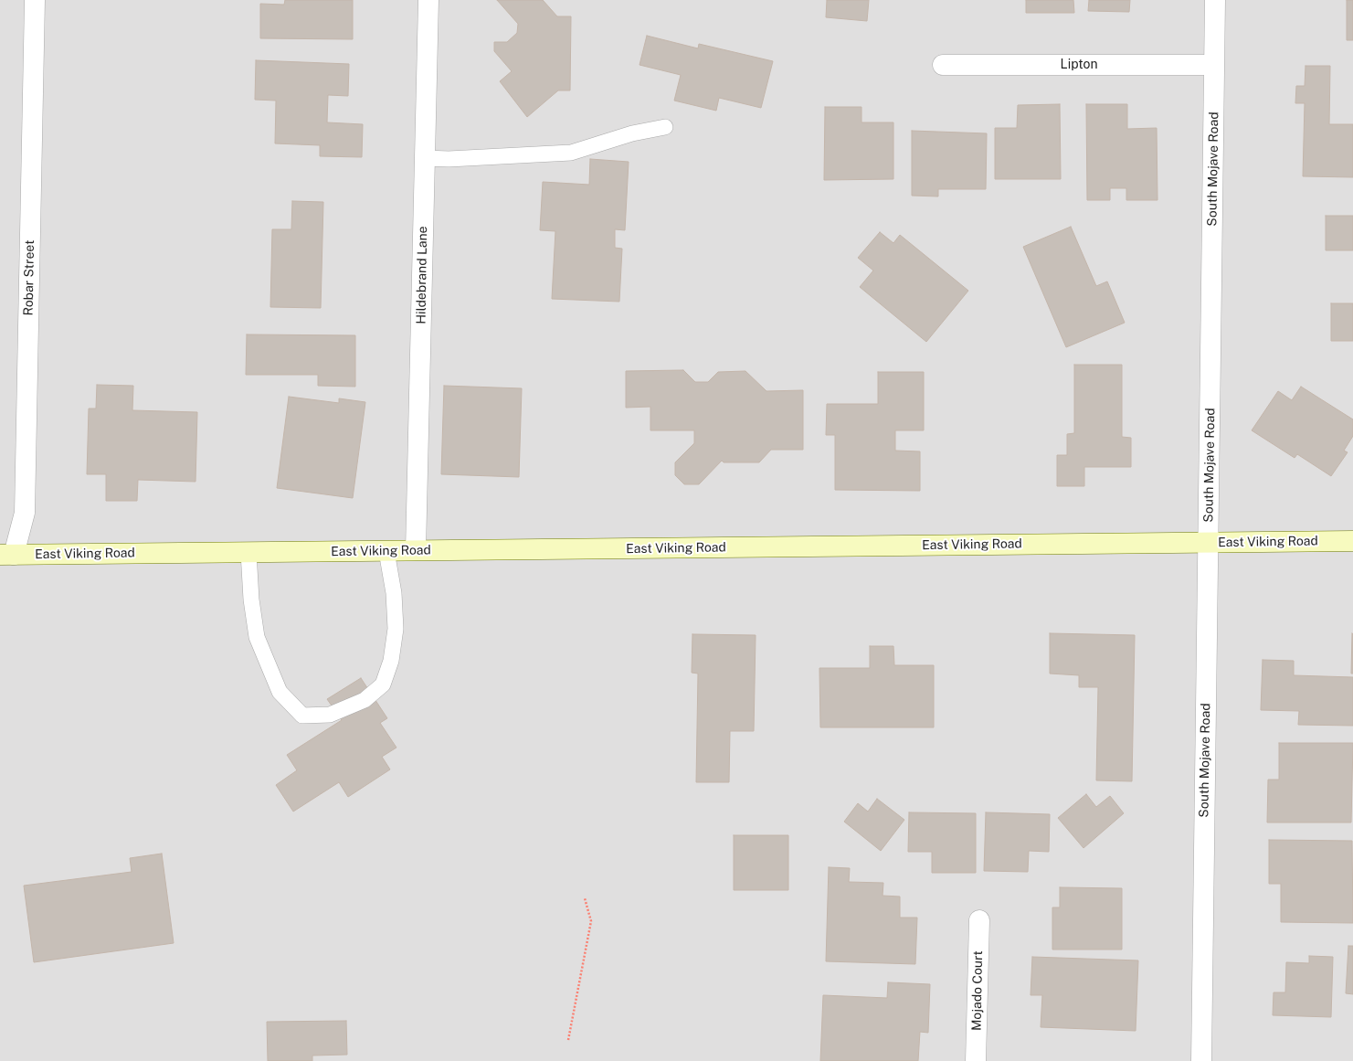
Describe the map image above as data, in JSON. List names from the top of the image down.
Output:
{
  "streets": {
    "street": [
      "Lipton",
      "South Mojave Road",
      "Hildebrand Lane",
      "Robar Street",
      "East Viking Road",
      "Mojado Court"
    ]
  },
  "crossings": [
    ["Lipton", "South Mojave Road"],
    ["South Mojave Road", "East Viking Road"],
    ["Hildebrand Lane", "East Viking Road"],
    ["Robar Street", "East Viking Road"]
  ]
}
